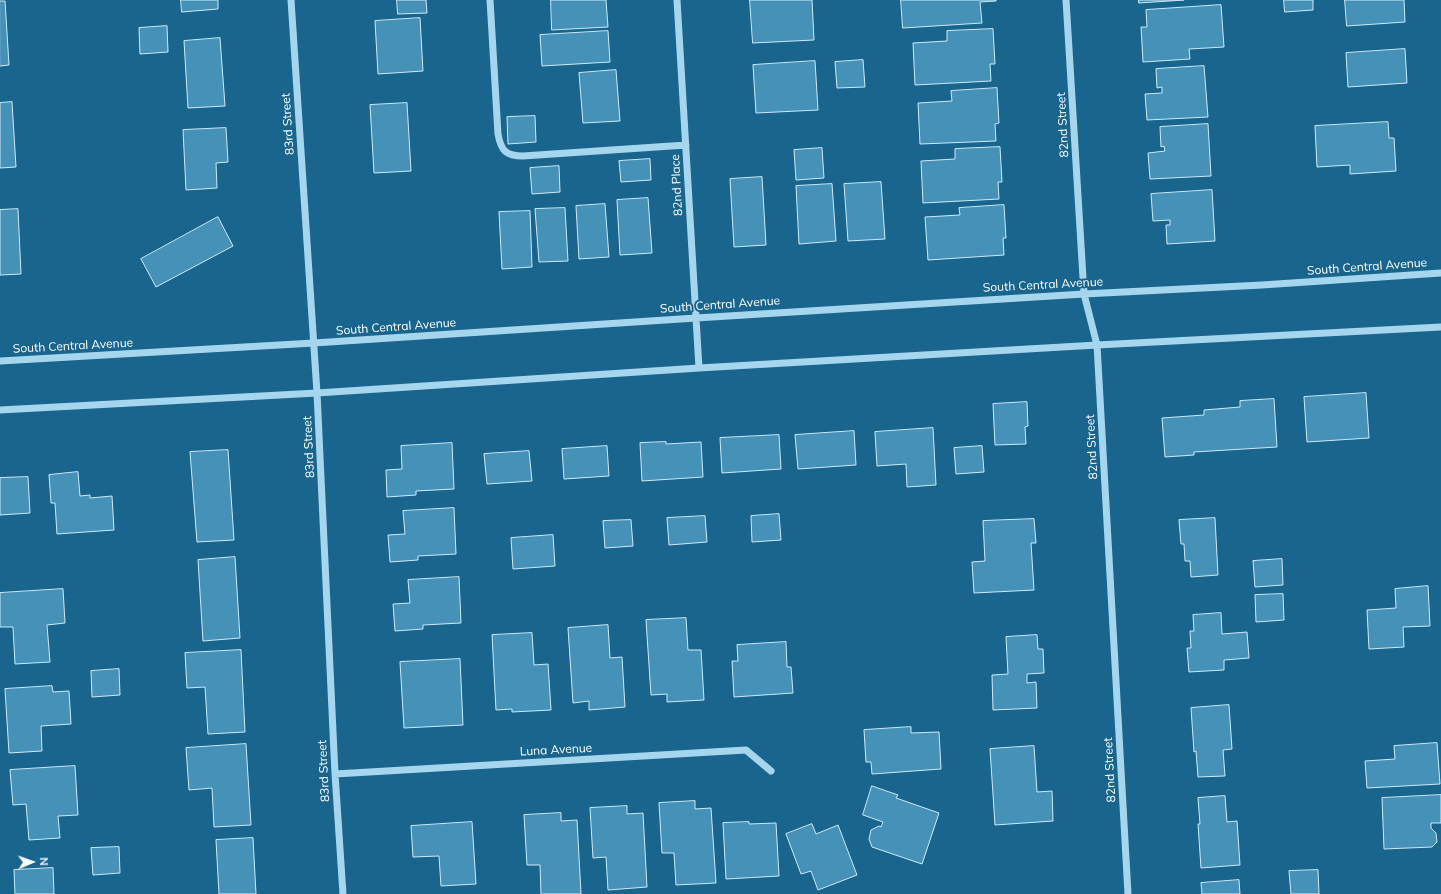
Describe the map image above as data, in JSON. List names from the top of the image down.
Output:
{
  "streets": {
    "street": [
      "83rd Street",
      "82nd Street",
      "82nd Place",
      "South Central Avenue",
      "Luna Avenue"
    ]
  },
  "crossings": [
    ["83rd Street", "South Central Avenue"],
    ["83rd Street", "Luna Avenue"],
    ["82nd Street", "South Central Avenue"],
    ["82nd Place", "South Central Avenue"]
  ],
  "north": "right"
}
